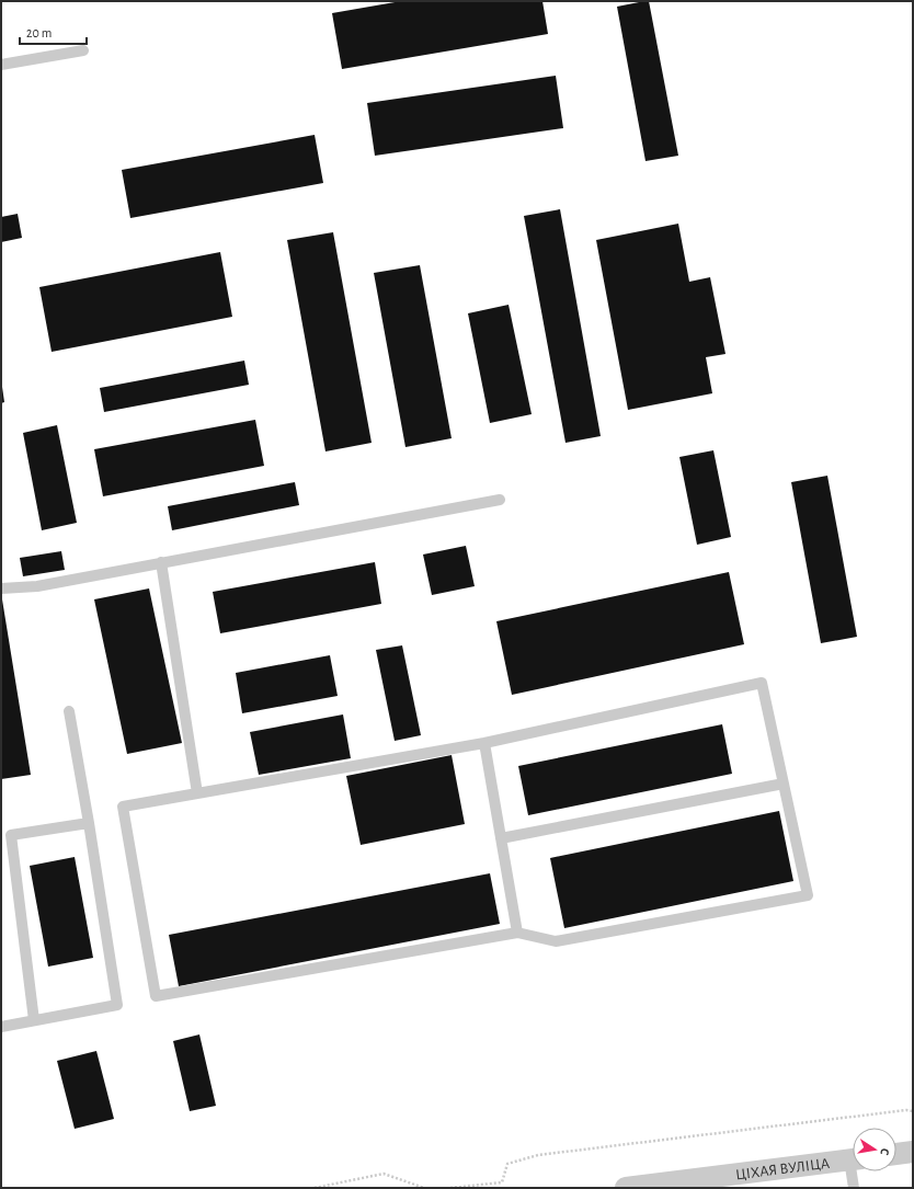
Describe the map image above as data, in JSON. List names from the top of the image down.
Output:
{
  "streets": {
    "street": ["ЦІХАЯ ВУЛІЦА"]
  },
  "scale_bar": "20 m",
  "north": "right"
}
